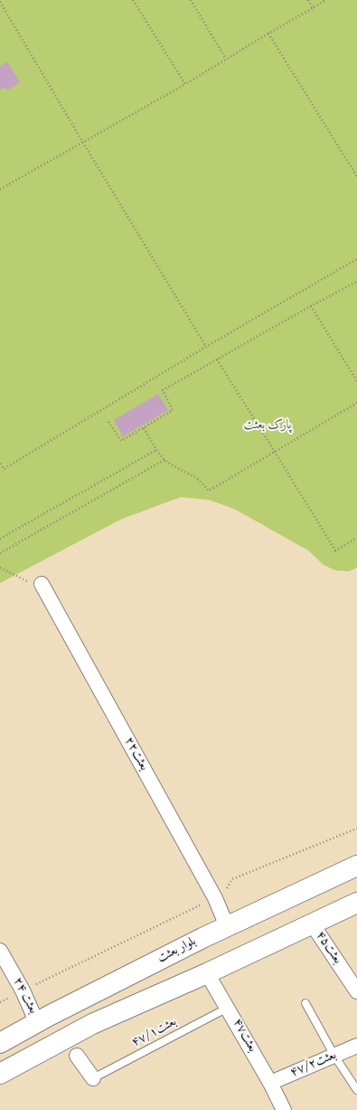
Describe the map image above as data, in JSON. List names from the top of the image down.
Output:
{
  "streets": {
    "main road": ["بلوار بعثت"],
    "street": [
      "بعثت۲۲",
      "بعثت۴۵",
      "بعثت ۲۴",
      "بعثت۴۷",
      "بعثت۴۷/۲"
    ],
    "lane": ["بعثت۴۷/۱"]
  },
  "crossings": [
    ["بعثت۲۲", "بلوار بعثت"],
    ["بلوار بعثت", "بعثت ۲۴"],
    ["بعثت۴۷/۱", "بعثت۴۷"],
    ["بعثت۴۷", "بعثت۴۷/۲"]
  ],
  "parks": ["پارک بعثت"]
}
